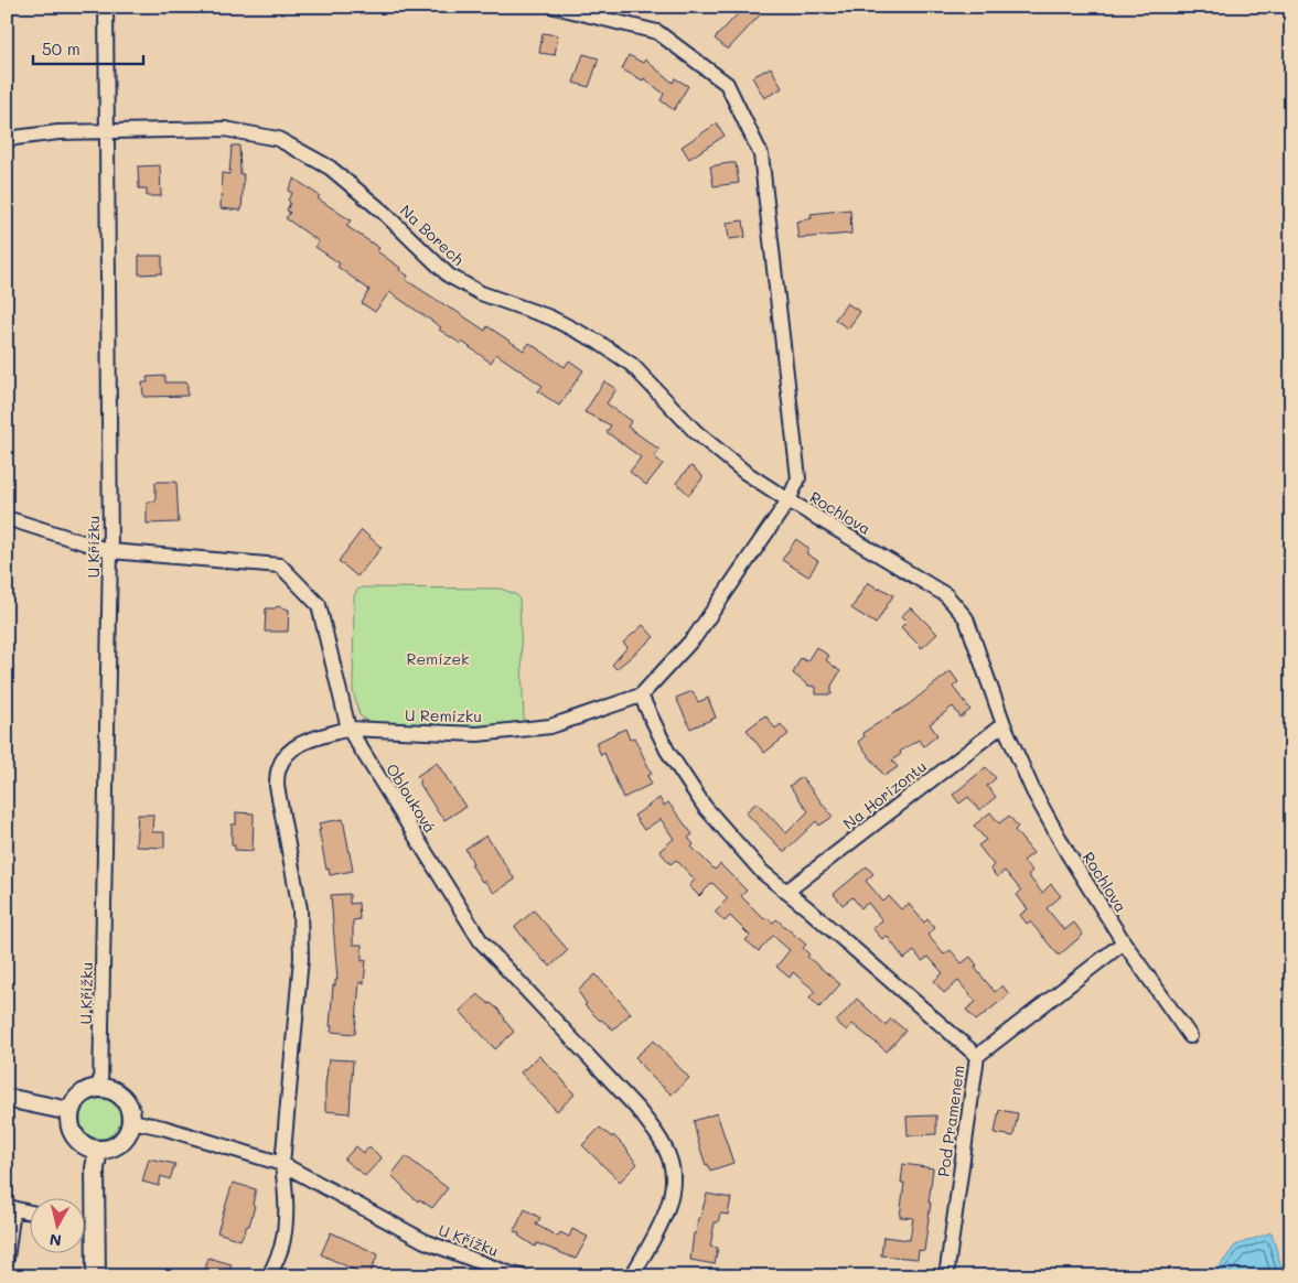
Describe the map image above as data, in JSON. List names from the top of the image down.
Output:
{
  "streets": {
    "street": [
      "Na Borech",
      "Rochlova",
      "U Křížku",
      "U Remízku",
      "Na Horizontu",
      "Oblouková",
      "Pod Pramenem"
    ]
  },
  "crossings": [
    ["Na Borech", "Rochlova"],
    ["Na Borech", "U Křížku"],
    ["Na Borech", "U Remízku"],
    ["Rochlova", "U Remízku"],
    ["Rochlova", "Na Horizontu"],
    ["Rochlova", "Pod Pramenem"],
    ["U Remízku", "Oblouková"]
  ],
  "parks": ["Remízek"],
  "scale_bar": "50 m",
  "north": "bottom"
}
